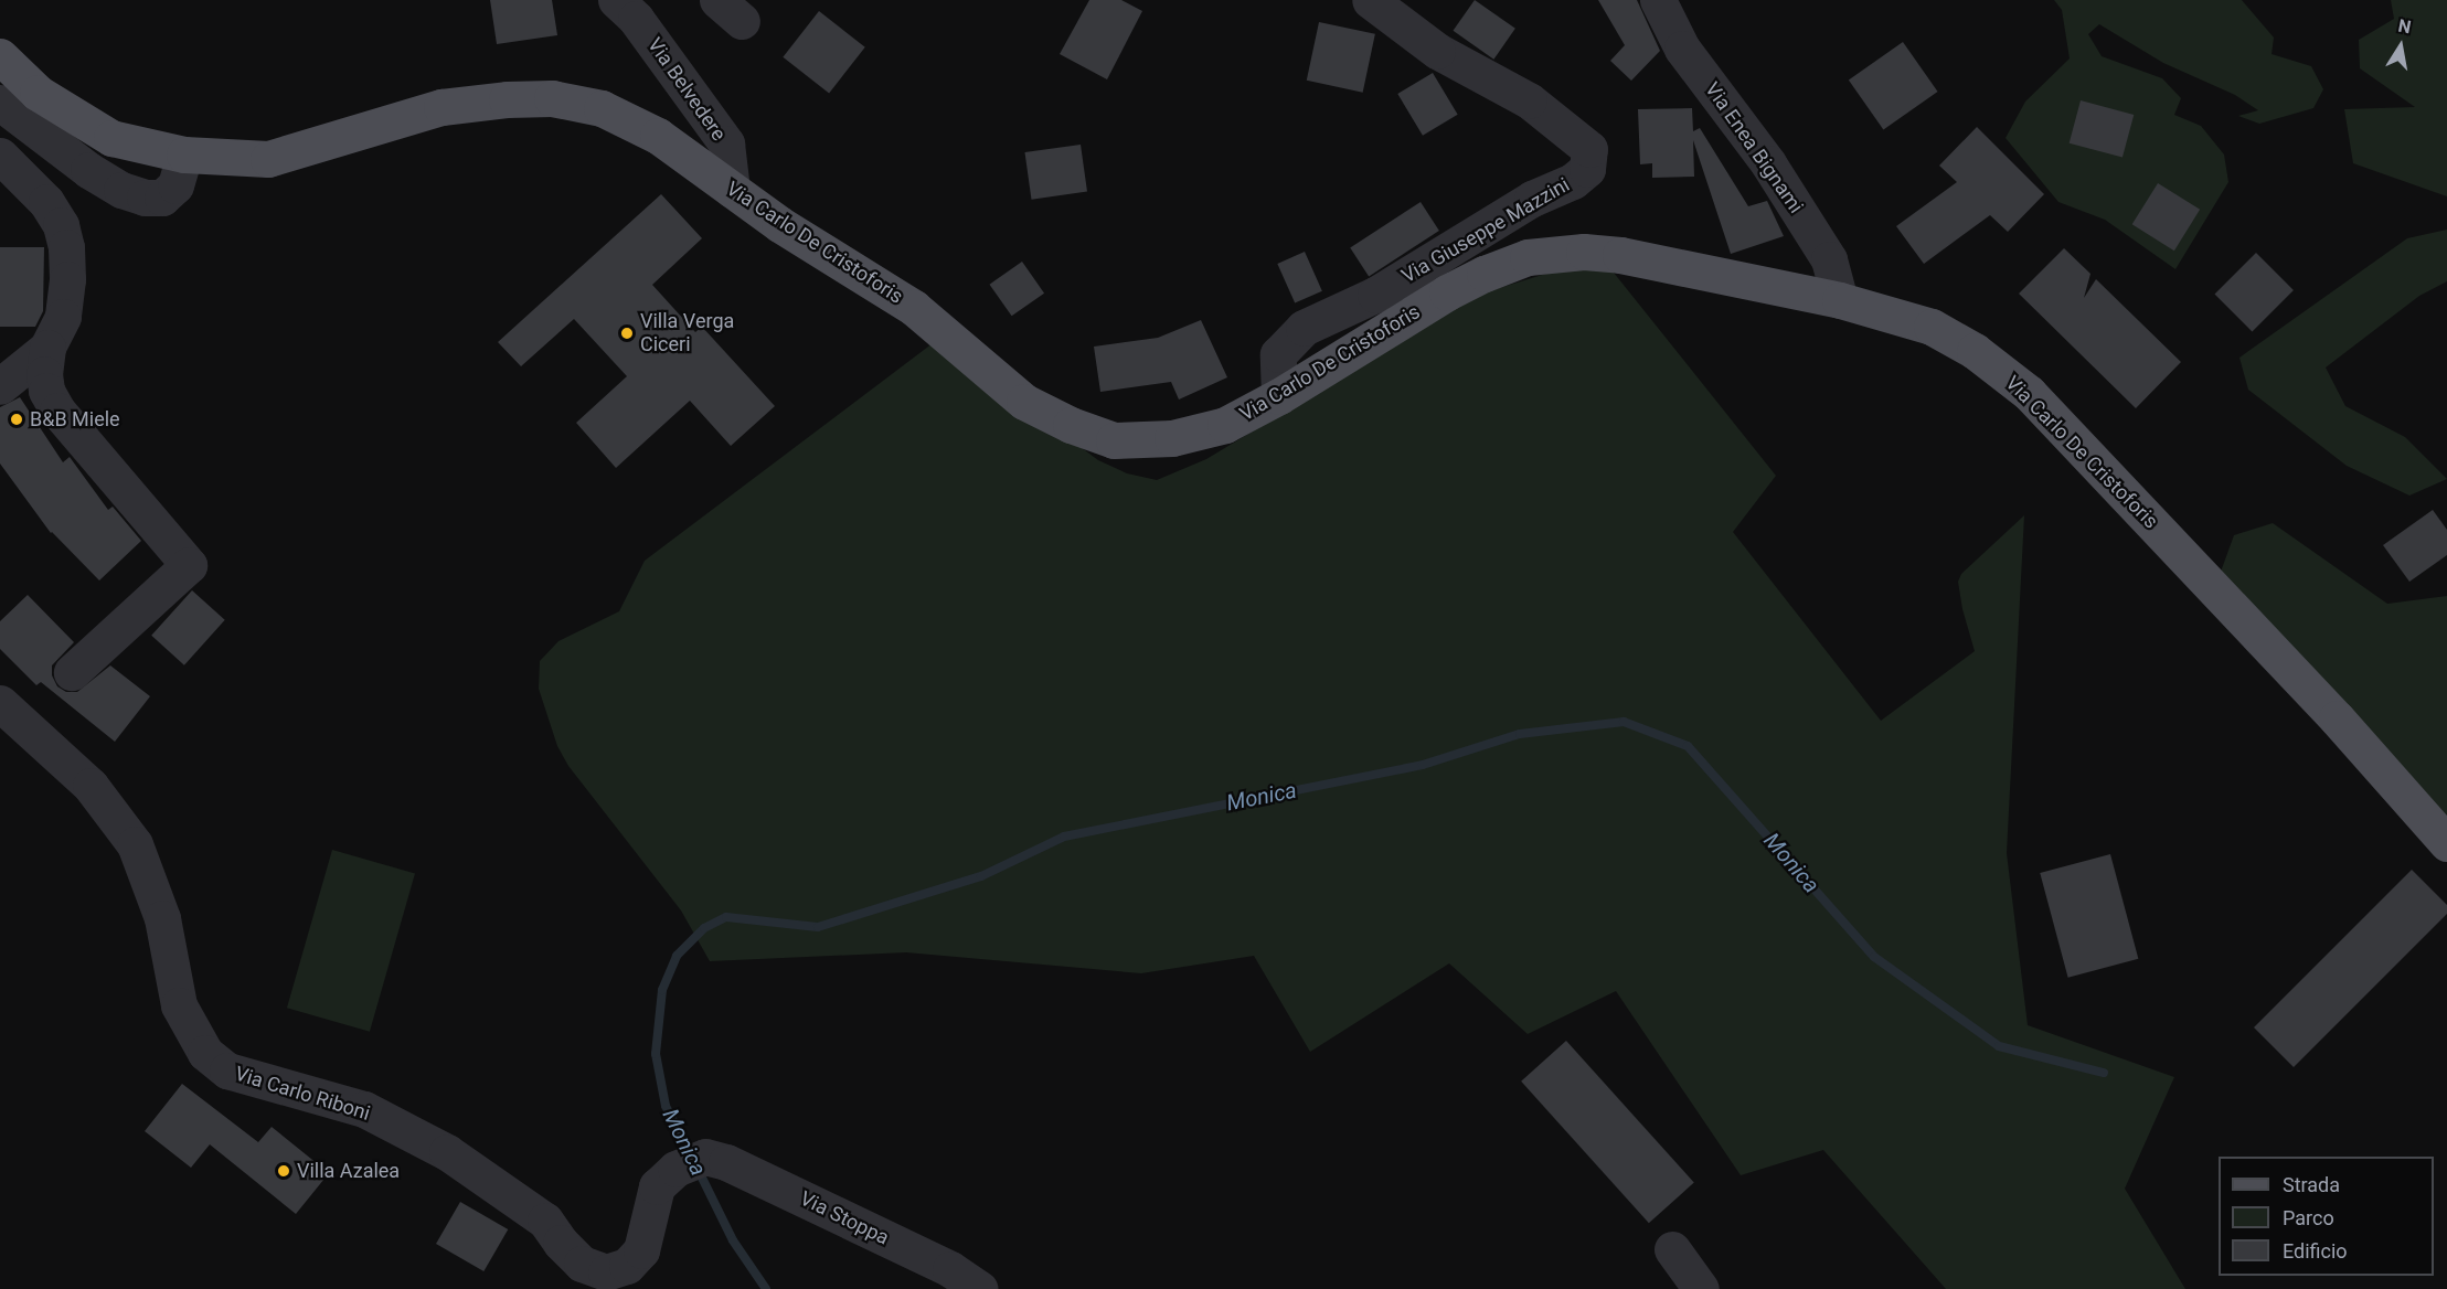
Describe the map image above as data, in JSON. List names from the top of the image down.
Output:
{
  "streets": {
    "main road": ["Via Carlo De Cristoforis"],
    "street": [
      "Via Belvedere",
      "Via Enea Bignami",
      "Via Giuseppe Mazzini",
      "Via Carlo Riboni",
      "Via Stoppa"
    ]
  },
  "crossings": [
    ["Via Belvedere", "Via Carlo De Cristoforis"],
    ["Via Enea Bignami", "Via Carlo De Cristoforis"],
    ["Via Giuseppe Mazzini", "Via Carlo De Cristoforis"],
    ["Via Carlo Riboni", "Via Stoppa"]
  ],
  "water": ["Monica"],
  "places": ["Villa Verga Ciceri", "B&B Miele", "Villa Azalea"],
  "legend": ["Strada", "Parco", "Edificio"],
  "north": "top"
}
